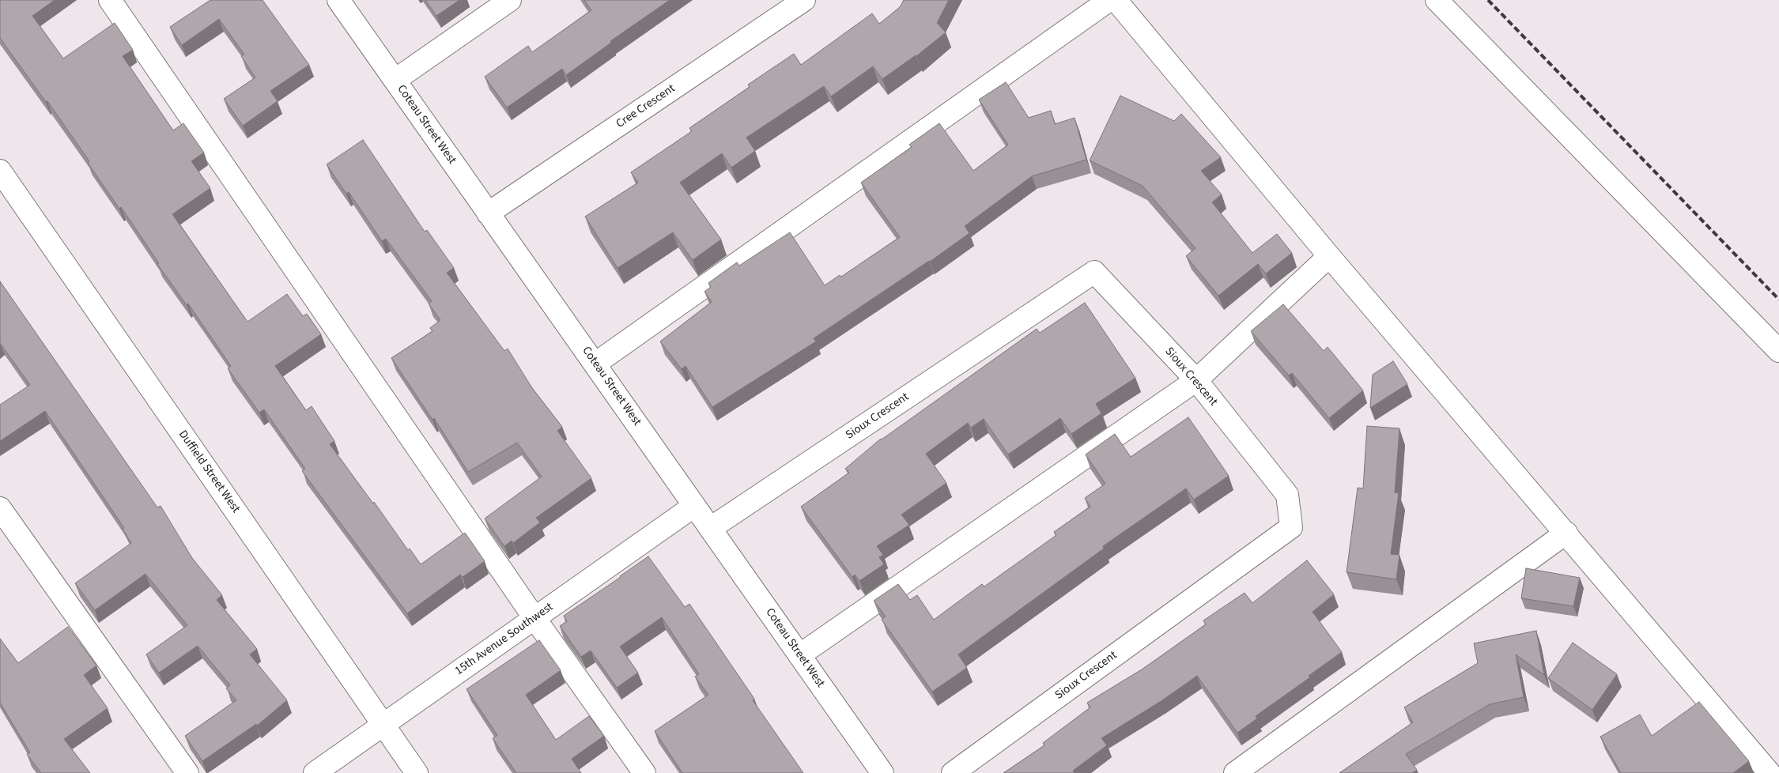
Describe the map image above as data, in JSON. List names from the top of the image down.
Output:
{
  "streets": {
    "street": [
      "Cree Crescent",
      "Coteau Street West",
      "Sioux Crescent",
      "Duffield Street West",
      "15th Avenue Southwest"
    ]
  },
  "crossings": [
    ["Cree Crescent", "Coteau Street West"],
    ["Coteau Street West", "Sioux Crescent"],
    ["Coteau Street West", "15th Avenue Southwest"],
    ["Duffield Street West", "15th Avenue Southwest"]
  ]
}
